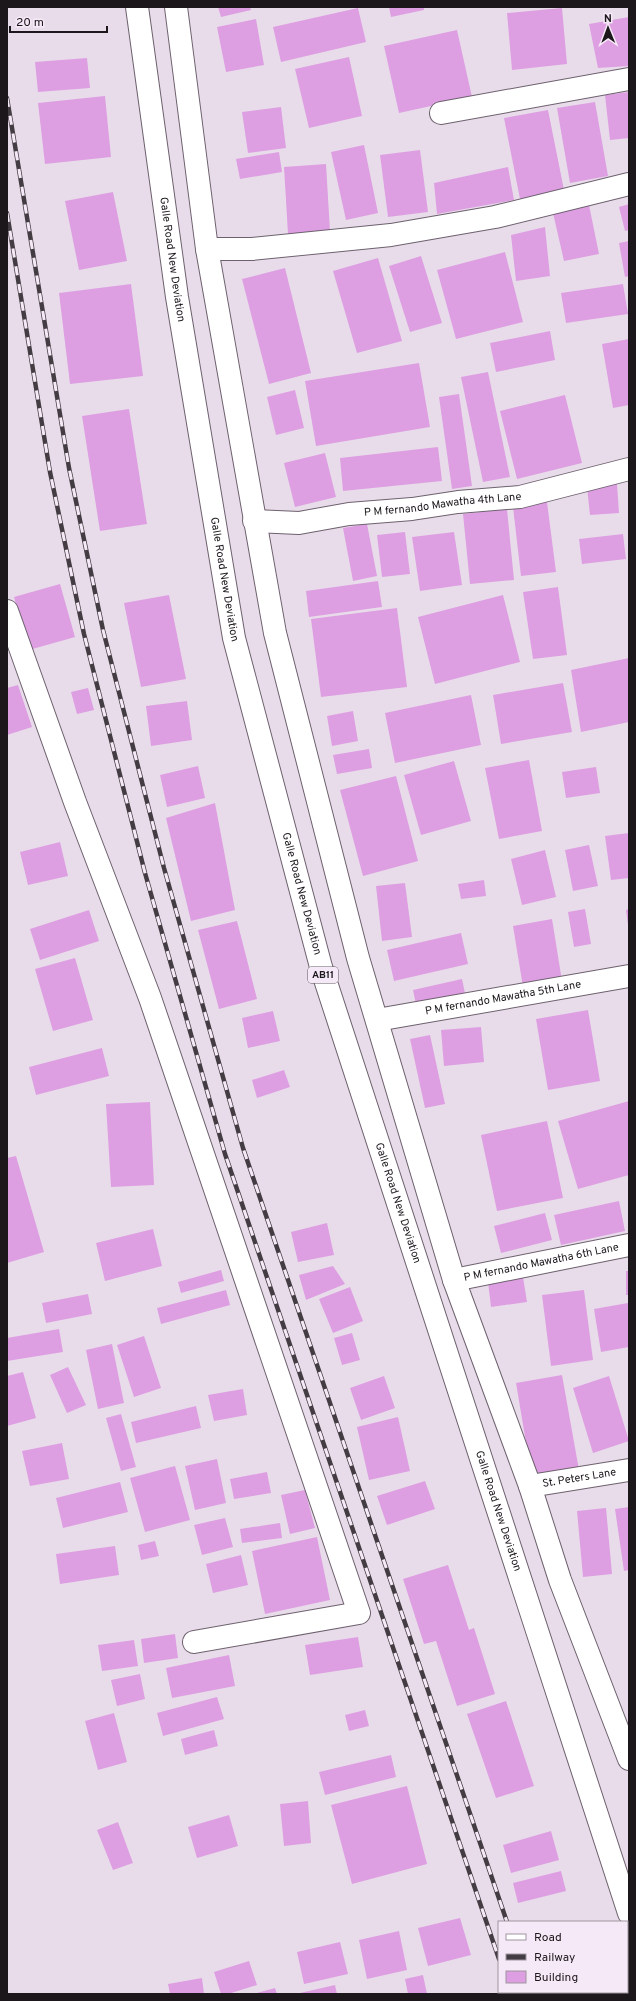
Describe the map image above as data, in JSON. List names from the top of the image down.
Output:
{
  "streets": {
    "main road": [
      "Galle Road New Deviation",
      "P M fernando Mawatha 4th Lane",
      "AB11",
      "P M fernando Mawatha 5th Lane",
      "P M fernando Mawatha 6th Lane",
      "St. Peters Lane"
    ]
  },
  "legend": ["Road", "Railway", "Building"],
  "scale_bar": "20 m",
  "north": "top"
}
